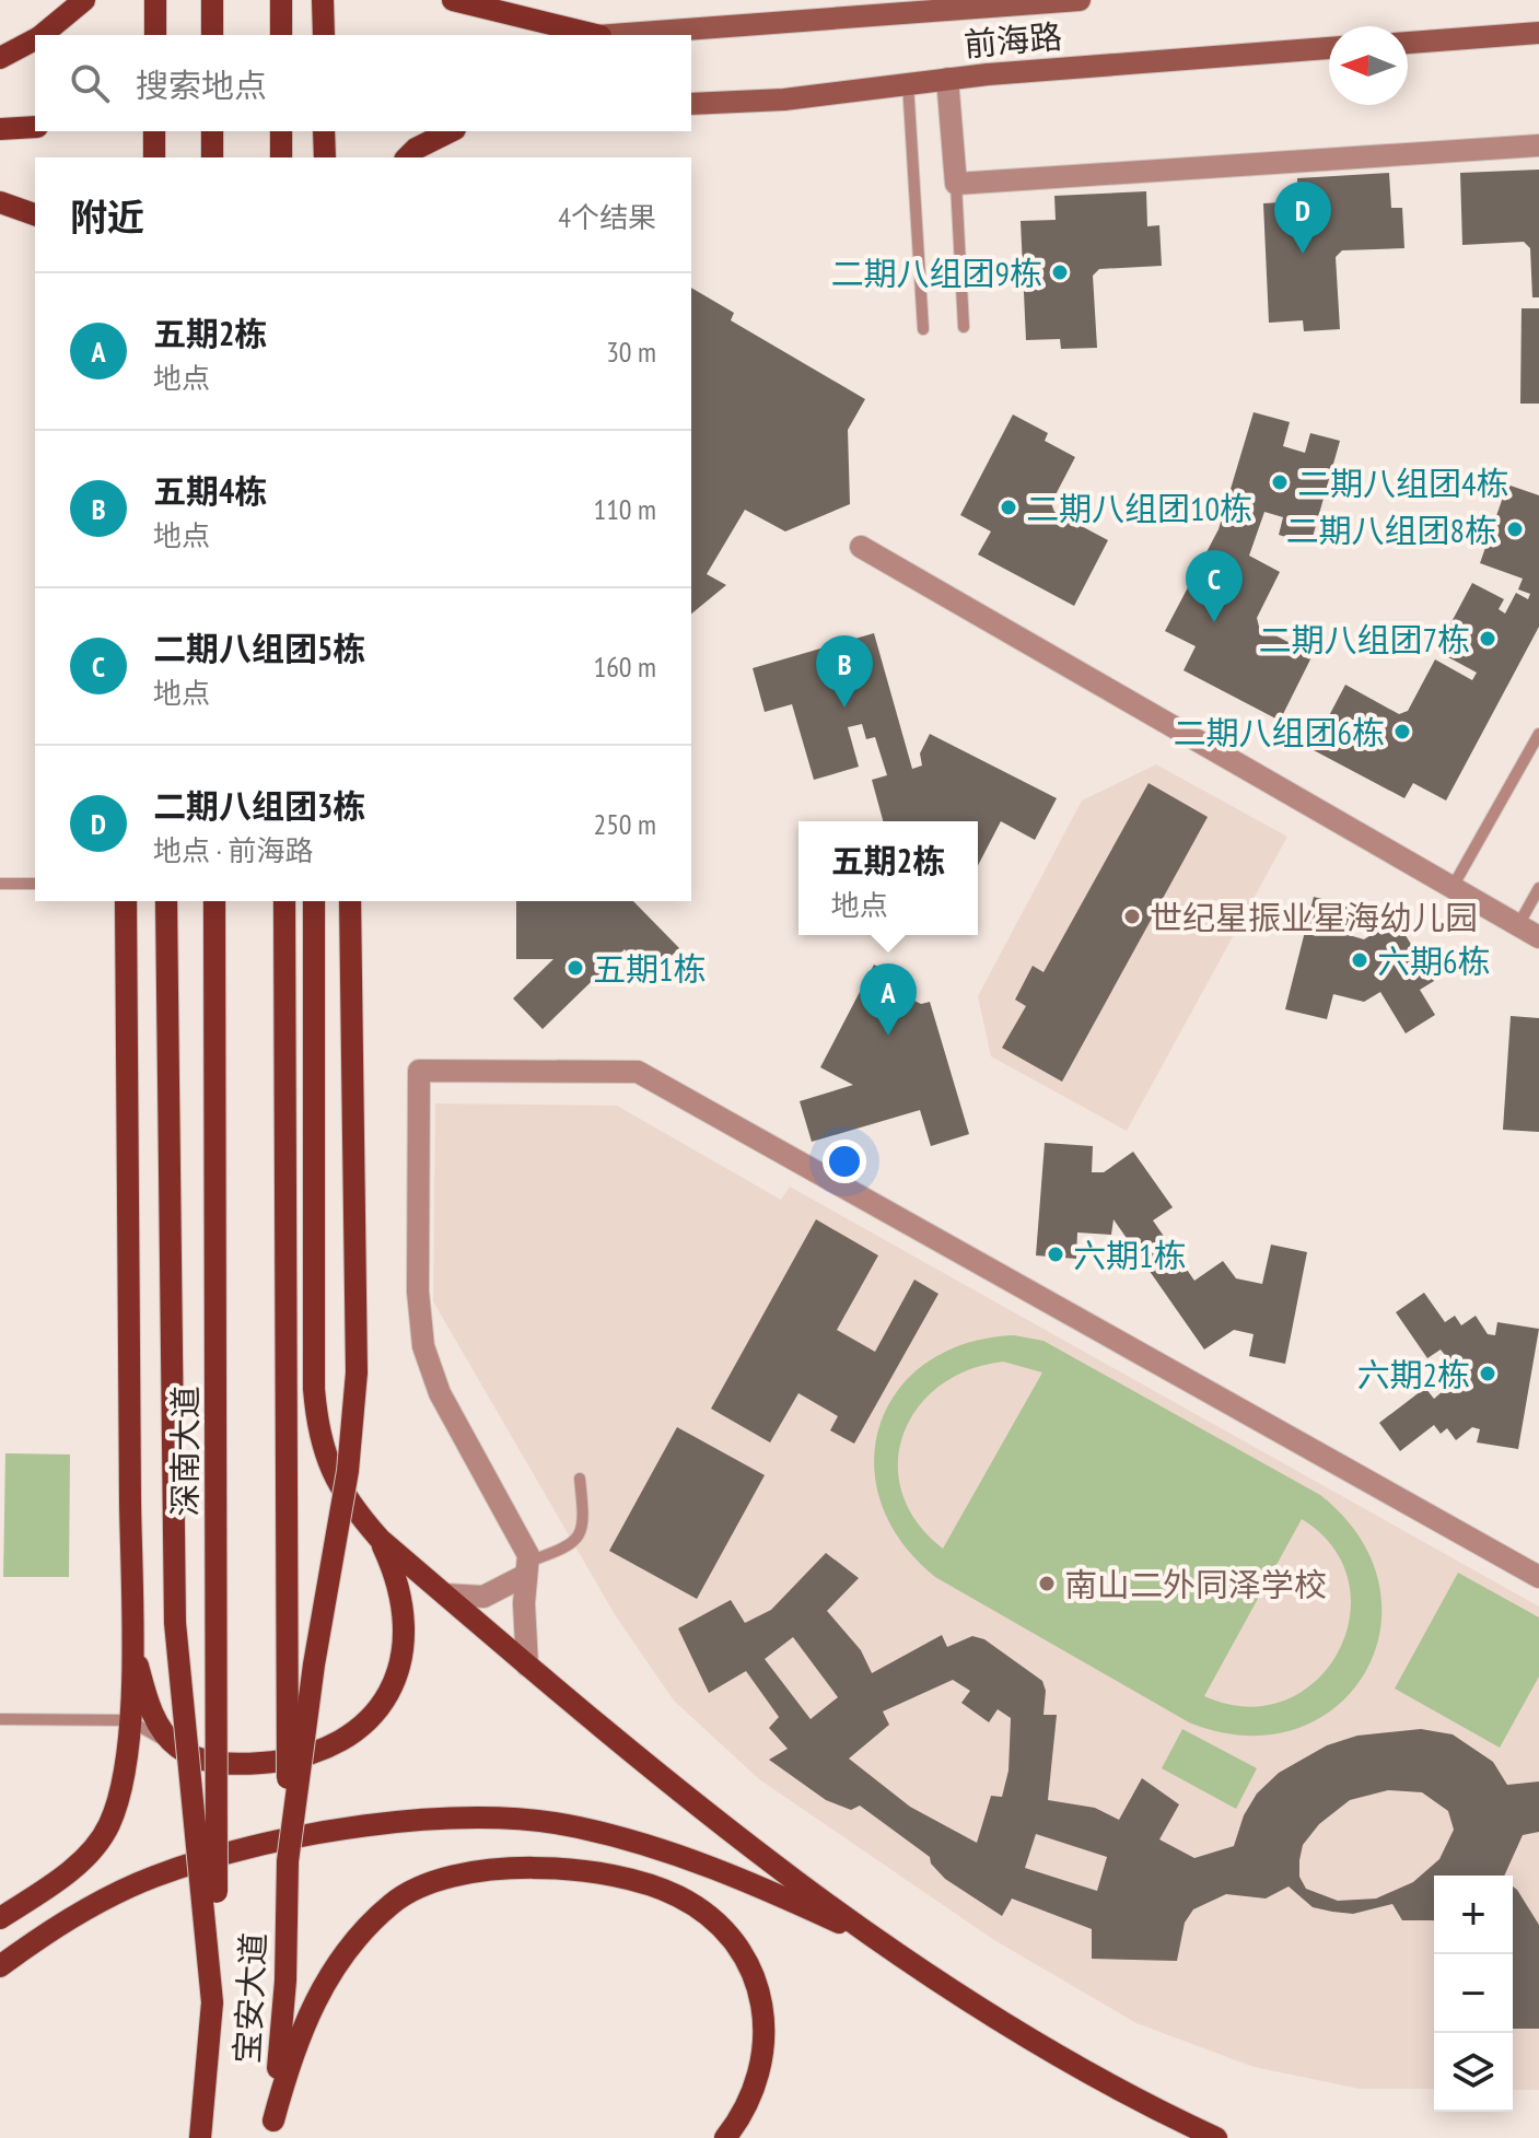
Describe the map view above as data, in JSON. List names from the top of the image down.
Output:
{
  "streets": {
    "main road": ["前海路", "深南大道", "宝安大道"]
  },
  "crossings": [
    ["深南大道", "宝安大道"]
  ],
  "places": [
    "二期八组团9栋",
    "二期八组团4栋",
    "二期八组团10栋",
    "二期八组团8栋",
    "二期八组团7栋",
    "二期八组团6栋",
    "世纪星振业星海幼儿园",
    "六期6栋",
    "五期1栋",
    "六期1栋",
    "六期2栋",
    "南山二外同泽学校"
  ],
  "north": "left",
  "page": {
    "search": "搜索地点",
    "heading": ["附近", "4个结果"],
    "pins": [
      "D",
      "C",
      "B",
      "A"
    ],
    "list": [
      {
        "mark": "A",
        "name": "五期2栋",
        "note": "地点",
        "value": "30 m"
      },
      {
        "mark": "B",
        "name": "五期4栋",
        "note": "地点",
        "value": "110 m"
      },
      {
        "mark": "C",
        "name": "二期八组团5栋",
        "note": "地点",
        "value": "160 m"
      },
      {
        "mark": "D",
        "name": "二期八组团3栋",
        "note": "地点 · 前海路",
        "value": "250 m"
      }
    ],
    "popup": ["五期2栋", "地点"],
    "map_buttons": ["+", "−"]
  }
}
